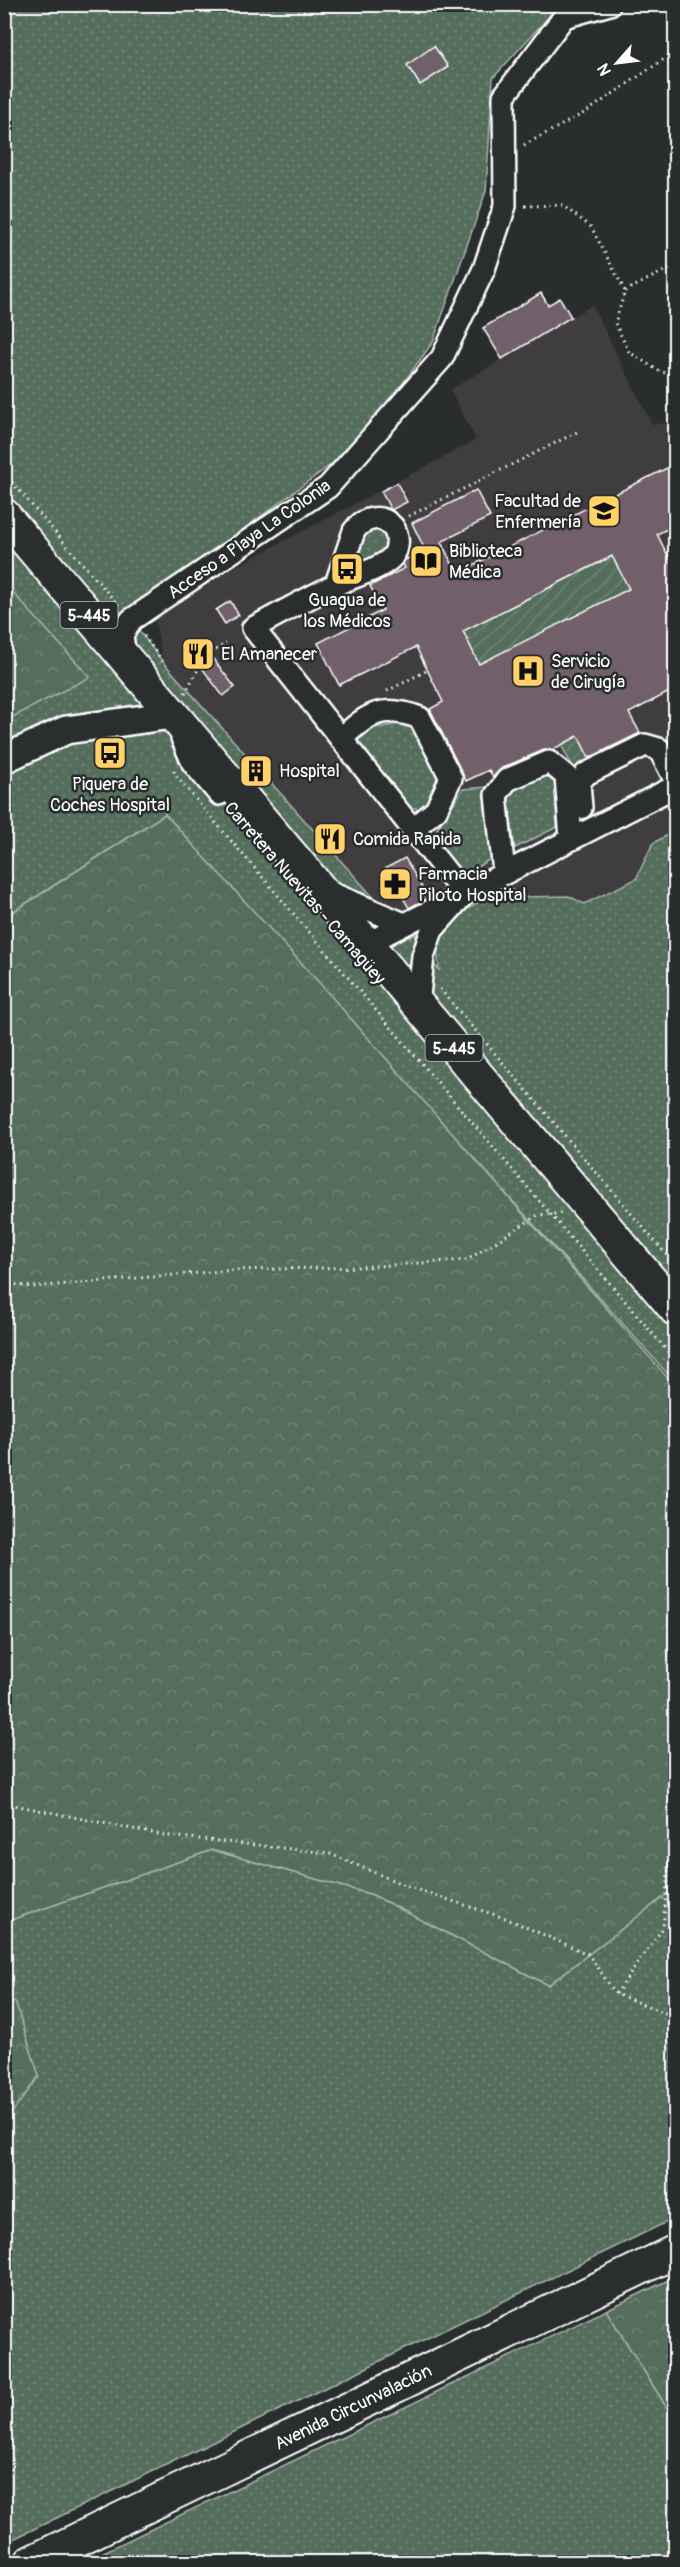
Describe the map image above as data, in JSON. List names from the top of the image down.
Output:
{
  "streets": {
    "highway": ["5-445", "Carretera Nuevitas - Camagüey", "Avenida Circunvalación"],
    "street": ["Acceso a Playa La Colonia"]
  },
  "crossings": [
    ["Acceso a Playa La Colonia", "Carretera Nuevitas - Camagüey"]
  ],
  "places": {
    "school or university": ["Facultad de Enfermería"],
    "library": ["Biblioteca Médica"],
    "bus stop": ["Guagua de los Médicos", "Piquera de Coches Hospital"],
    "restaurant": ["El Amanecer", "Comida Rapida"],
    "hospital": ["Servicio de Cirugía"],
    "building": ["Hospital"],
    "pharmacy": ["Farmacia Piloto Hospital"]
  },
  "north": "bottom left"
}
